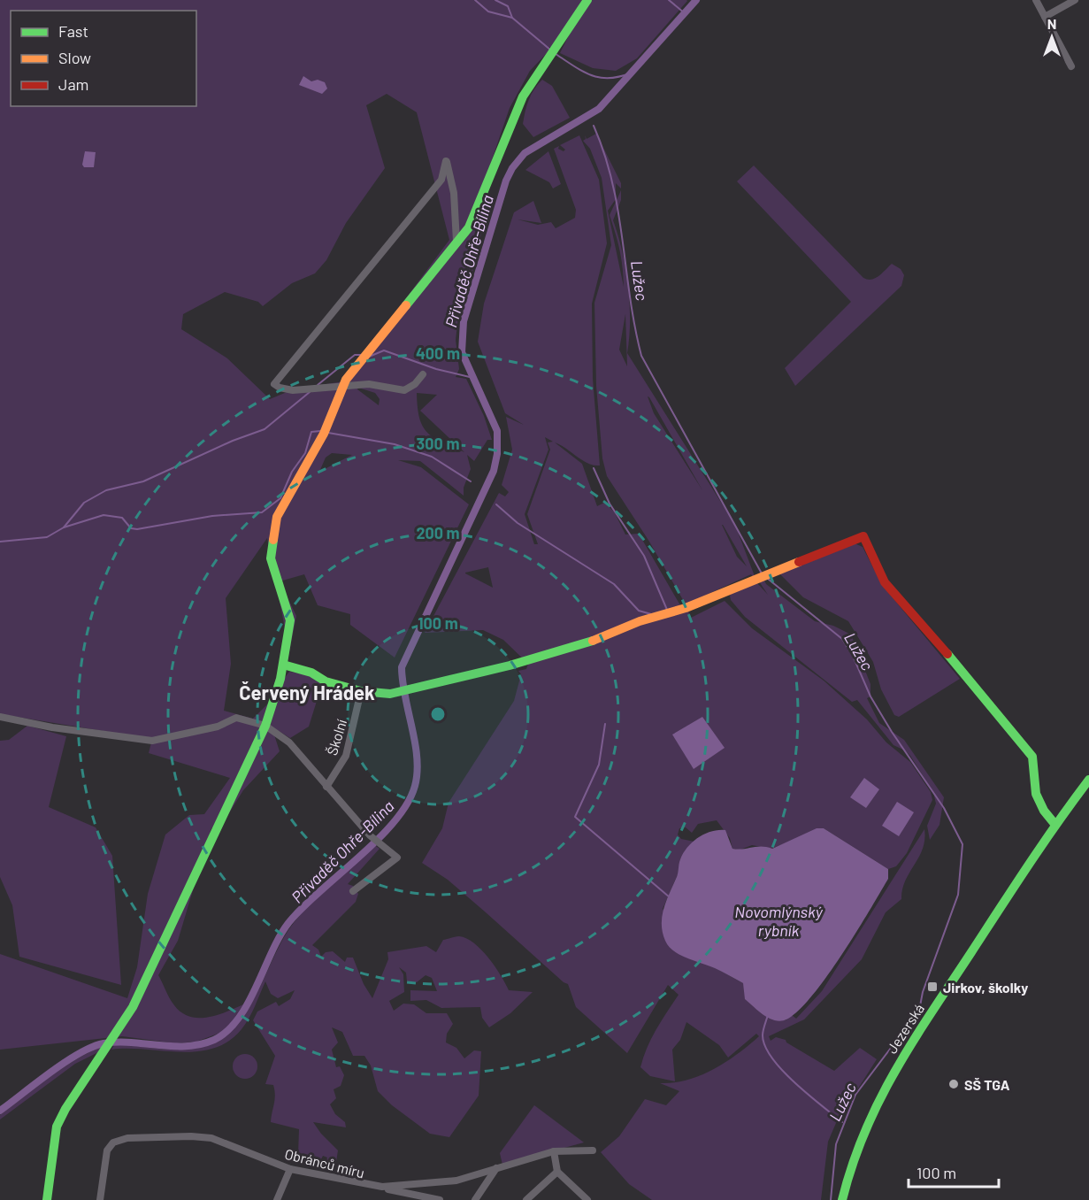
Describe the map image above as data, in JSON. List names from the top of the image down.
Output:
{
  "streets": {
    "street": ["Školní", "Jezerská", "Obránců míru"]
  },
  "districts": ["Červený Hrádek"],
  "water": ["Přivaděč Ohře-Bílina", "Lužec", "Novomlýnský rybník"],
  "places": {
    "transit": ["Jirkov, školky"],
    "other": ["SŠ TGA"]
  },
  "legend": ["Fast", "Slow", "Jam"],
  "scale_bar": "100 m",
  "north": "top",
  "rings": [
    "400 m",
    "300 m",
    "200 m",
    "100 m"
  ]
}
